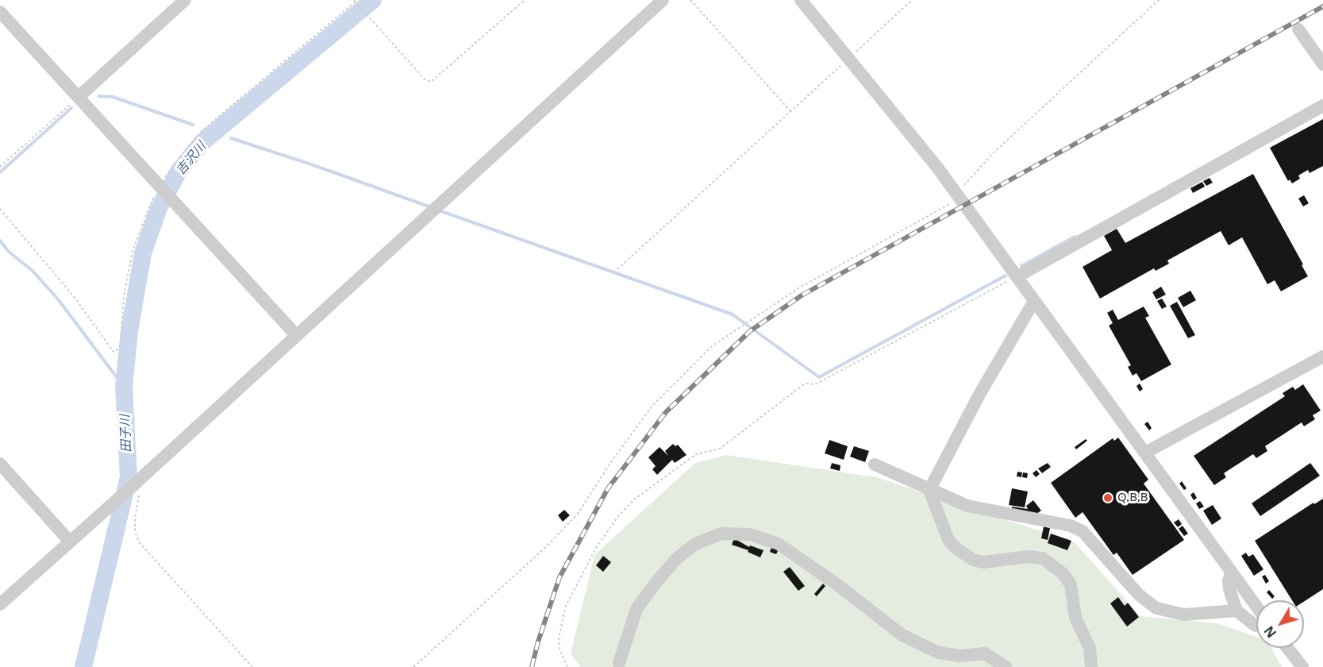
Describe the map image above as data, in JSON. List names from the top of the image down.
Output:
{
  "water": ["吉沢川", "田子川"],
  "places": ["Q.B.B"],
  "north": "bottom left"
}
